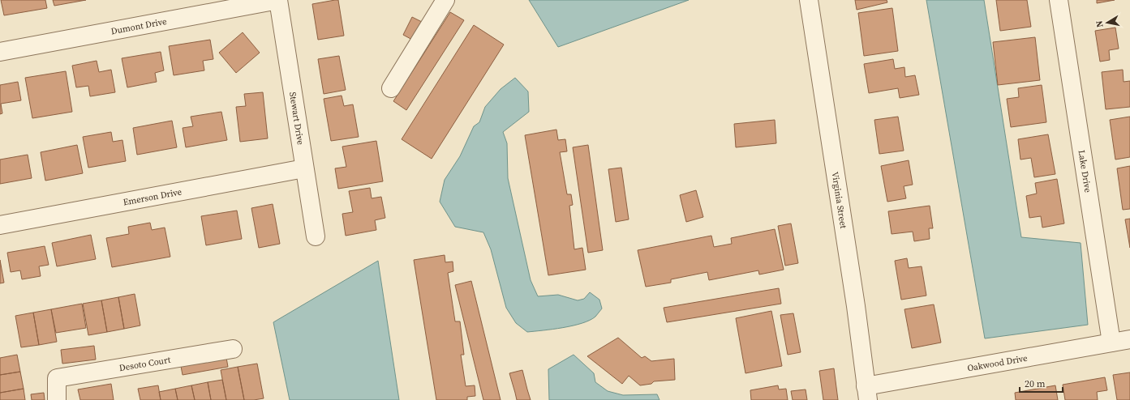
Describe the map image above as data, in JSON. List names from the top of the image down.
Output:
{
  "streets": {
    "street": [
      "Dumont Drive",
      "Stewart Drive",
      "Lake Drive",
      "Emerson Drive",
      "Virginia Street",
      "Oakwood Drive",
      "Desoto Court"
    ]
  },
  "crossings": [
    ["Dumont Drive", "Stewart Drive"],
    ["Stewart Drive", "Emerson Drive"],
    ["Lake Drive", "Oakwood Drive"],
    ["Virginia Street", "Oakwood Drive"]
  ],
  "scale_bar": "20 m",
  "north": "left"
}
